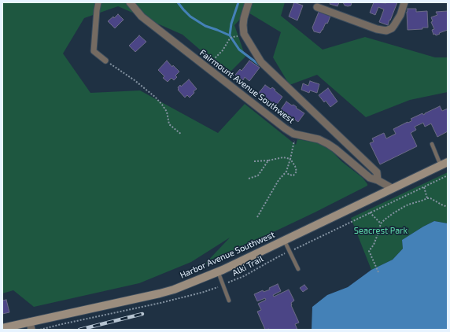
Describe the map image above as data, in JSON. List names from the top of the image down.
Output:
{
  "streets": {
    "main road": ["Harbor Avenue Southwest"],
    "street": ["Fairmount Avenue Southwest"],
    "path": ["Alki Trail"]
  },
  "crossings": [
    ["Fairmount Avenue Southwest", "Harbor Avenue Southwest"]
  ],
  "parks": ["Seacrest Park"]
}
